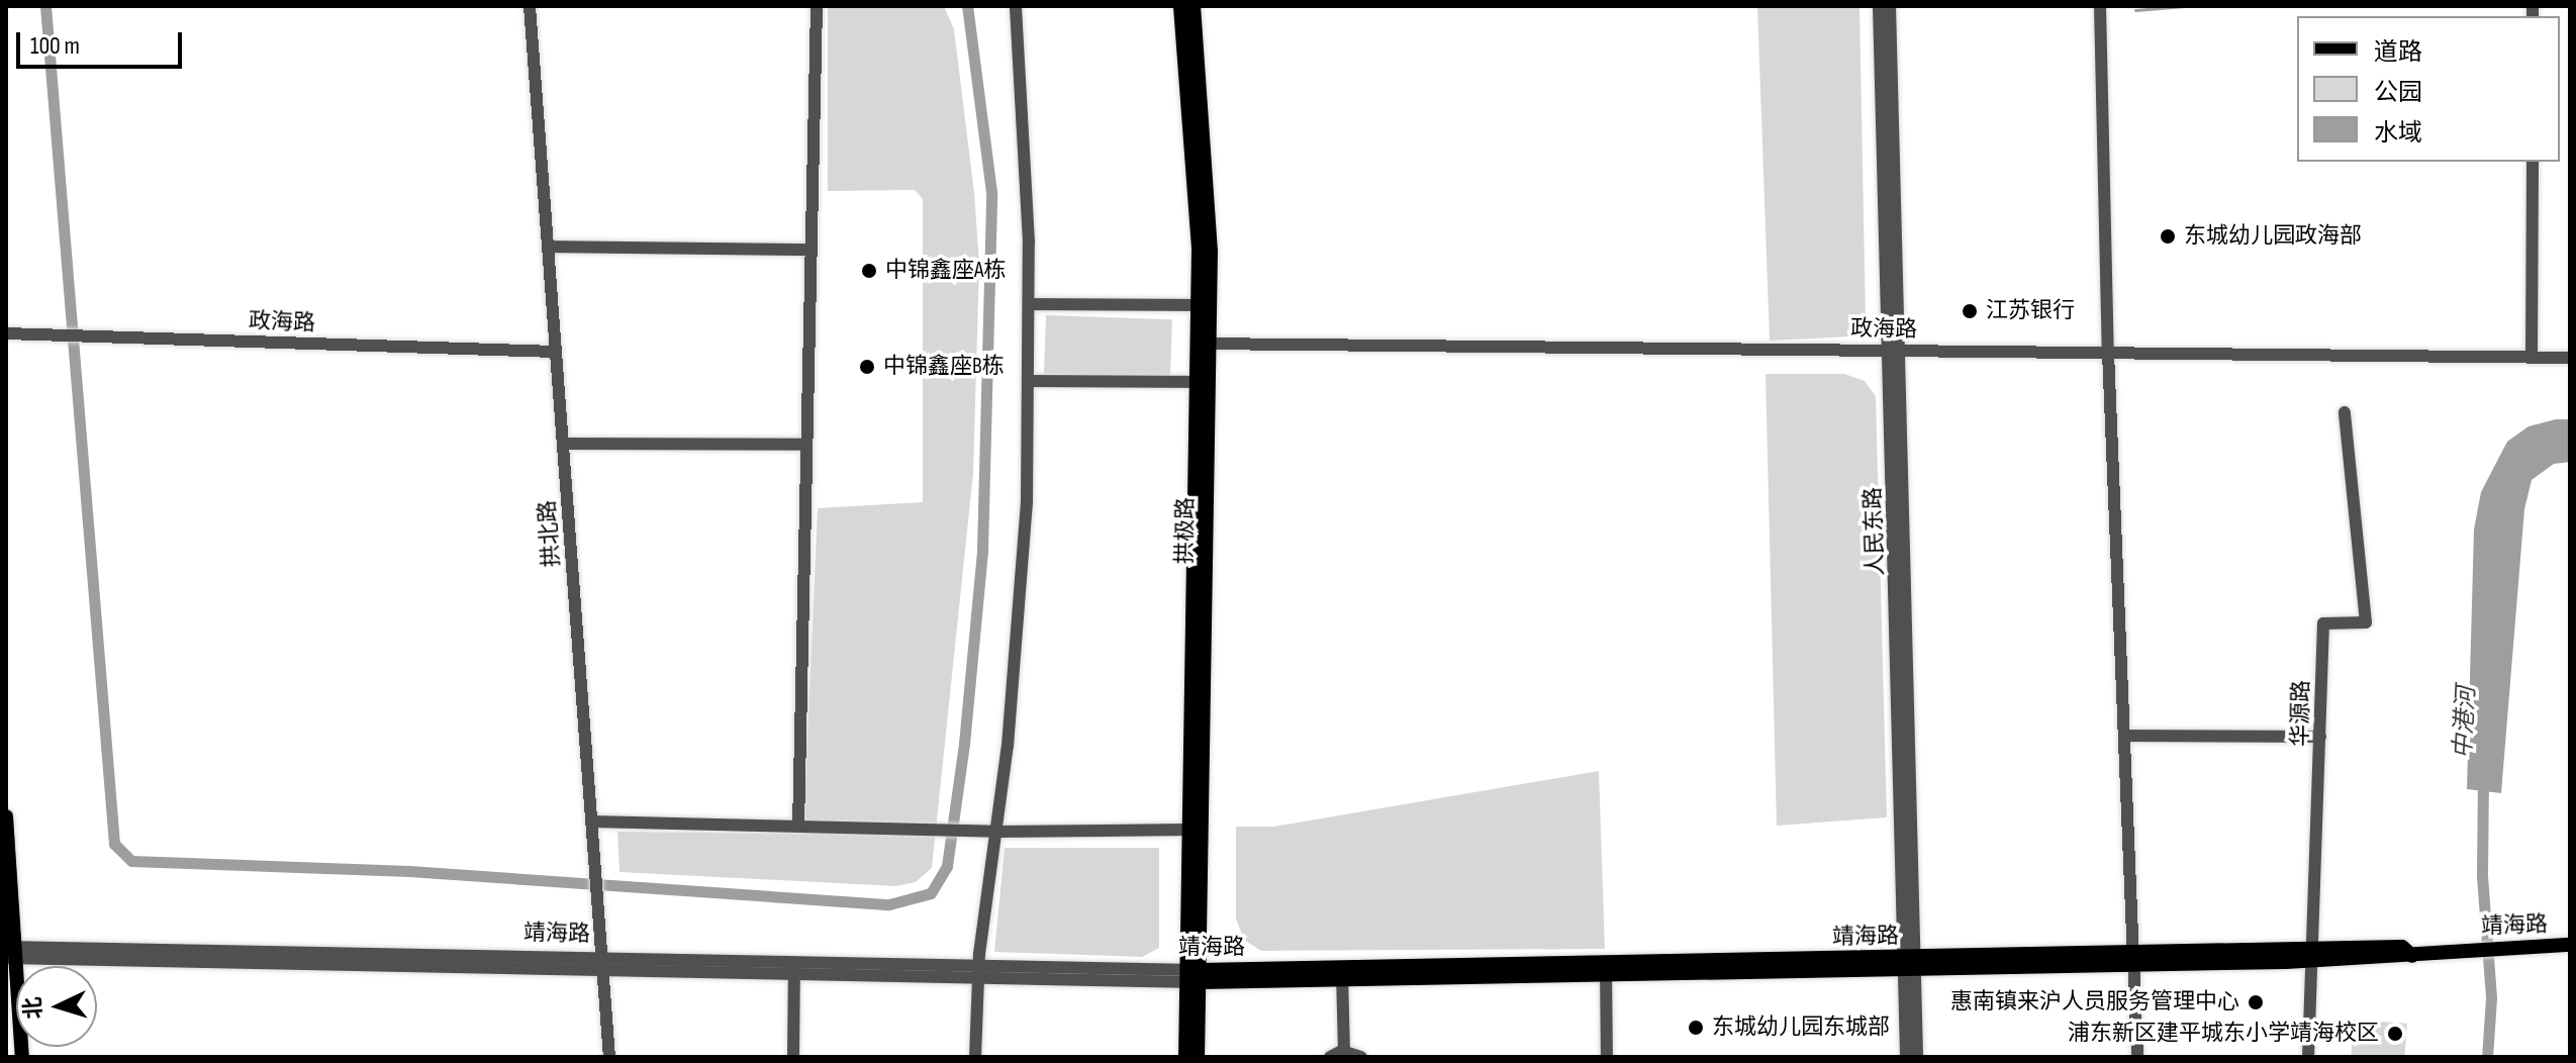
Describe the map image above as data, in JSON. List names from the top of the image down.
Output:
{
  "streets": {
    "main road": ["拱极路", "靖海路"],
    "street": [
      "政海路",
      "人民东路",
      "拱北路",
      "华源路"
    ]
  },
  "crossings": [
    ["政海路", "拱极路"],
    ["政海路", "人民东路"],
    ["政海路", "拱北路"],
    ["拱极路", "靖海路"],
    ["人民东路", "靖海路"],
    ["拱北路", "靖海路"],
    ["华源路", "靖海路"]
  ],
  "water": ["中港河"],
  "places": [
    "东城幼儿园政海部",
    "中锦鑫座A栋",
    "江苏银行",
    "中锦鑫座B栋",
    "惠南镇来沪人员服务管理中心",
    "东城幼儿园东城部",
    "浦东新区建平城东小学靖海校区"
  ],
  "legend": ["道路", "公园", "水域"],
  "scale_bar": "100 m",
  "north": "left"
}
